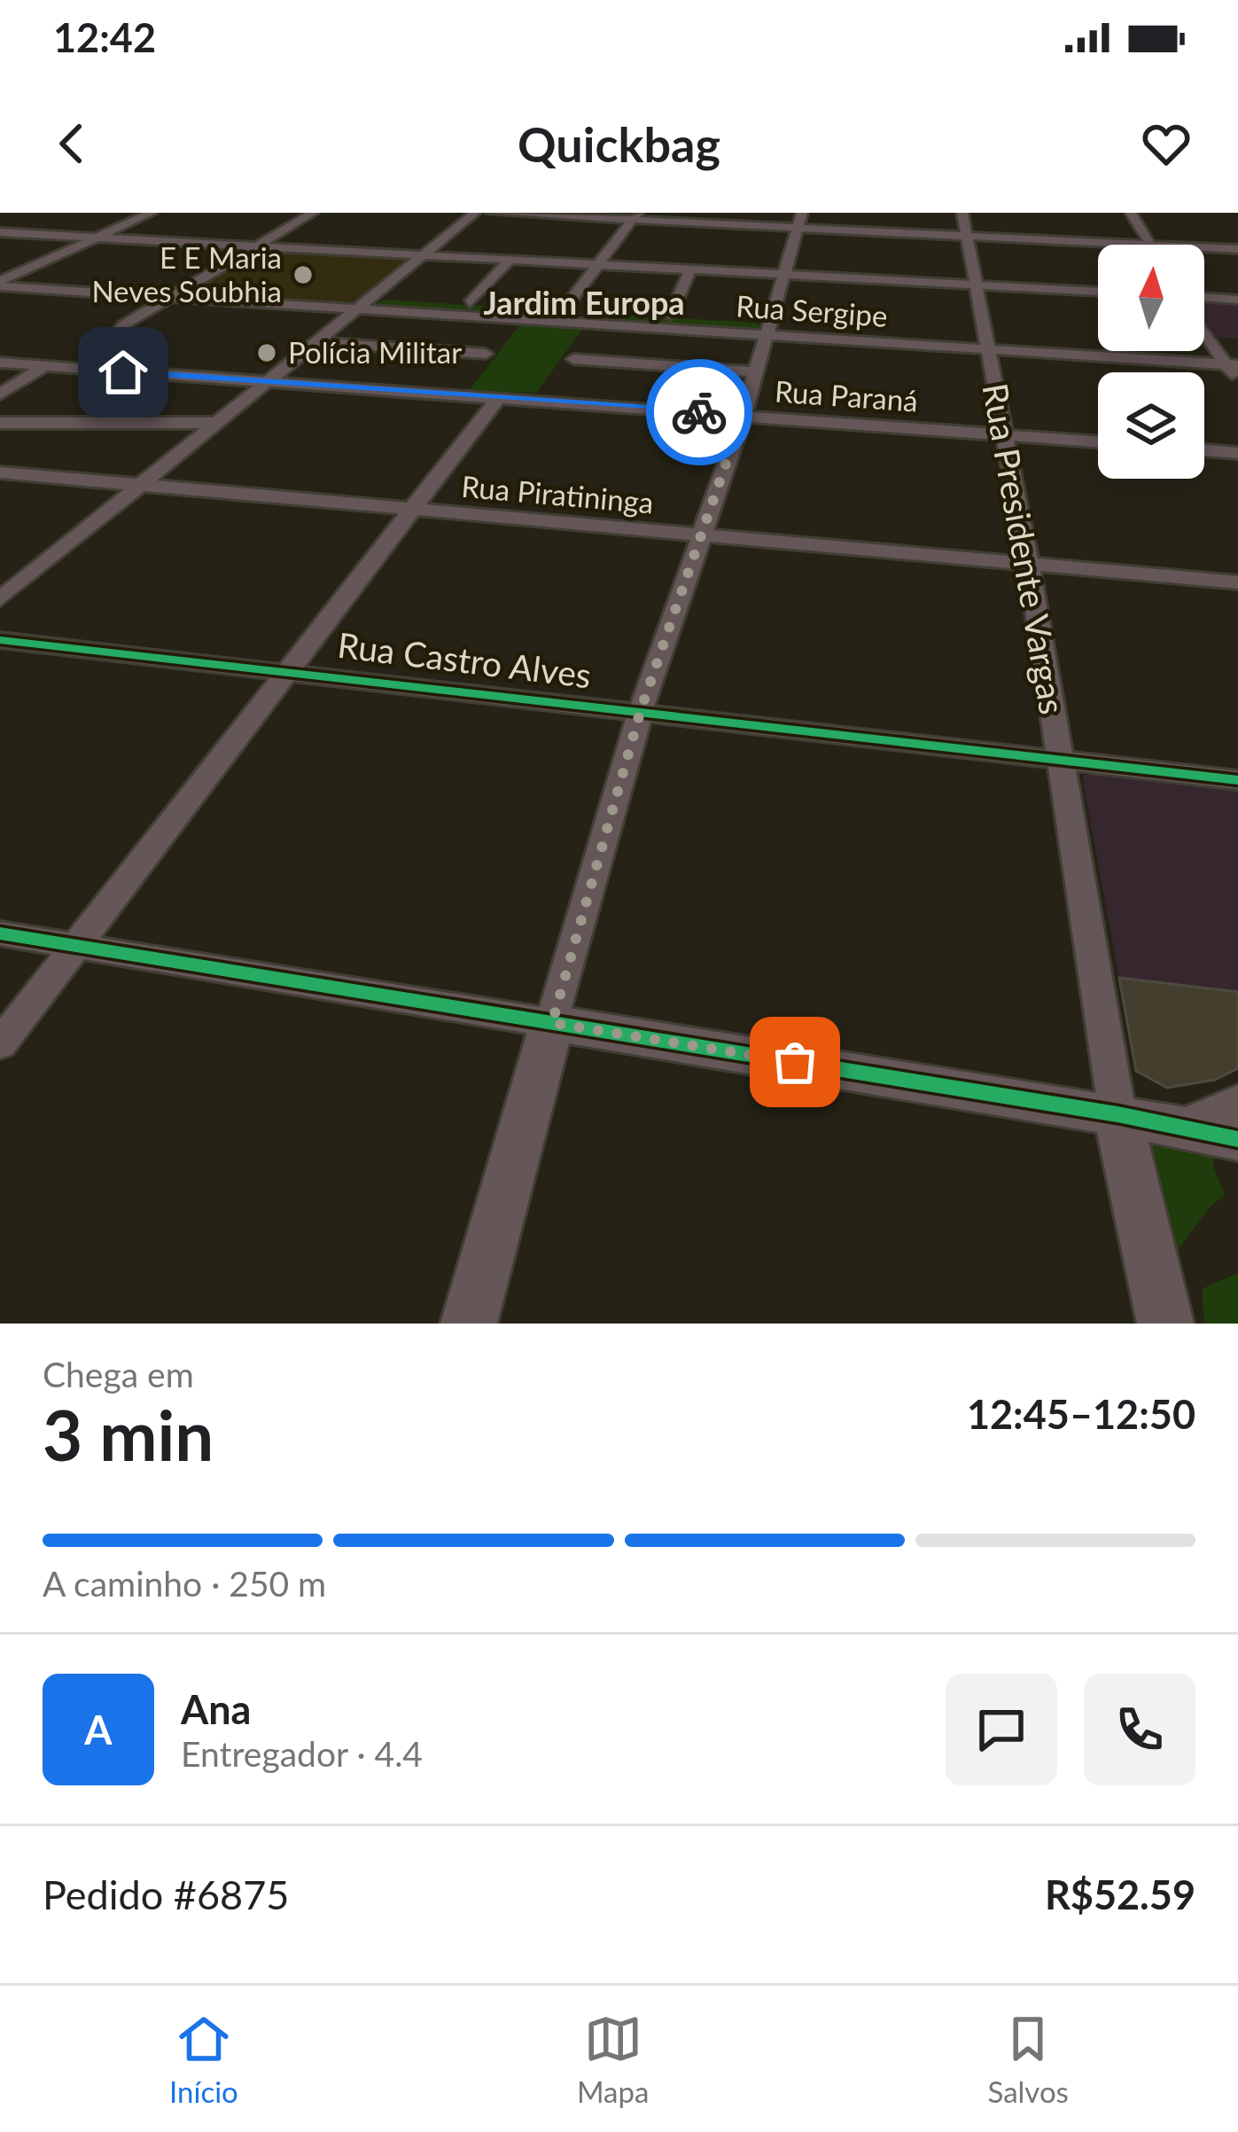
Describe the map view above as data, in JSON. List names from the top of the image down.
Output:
{
  "streets": {
    "street": [
      "Rua Sergipe",
      "Rua Paraná",
      "Rua Piratininga",
      "Rua Presidente Vargas",
      "Rua Castro Alves"
    ]
  },
  "crossings": [
    ["Rua Sergipe", "Rua Presidente Vargas"],
    ["Rua Paraná", "Rua Presidente Vargas"],
    ["Rua Piratininga", "Rua Presidente Vargas"],
    ["Rua Presidente Vargas", "Rua Castro Alves"]
  ],
  "districts": ["Jardim Europa"],
  "places": ["E E Maria Neves Soubhia", "Polícia Militar"],
  "north": "top",
  "page": {
    "status": "12:42",
    "header": "Quickbag",
    "heading": ["3 min", "Chega em", "12:45–12:50"],
    "panel": [
      "Ana",
      "Entregador · 4.4",
      "Pedido #6875",
      "R$52.59"
    ],
    "bar": "A caminho · 250 m",
    "round": "A",
    "tabs": ["Início", "Mapa", "Salvos"]
  }
}
